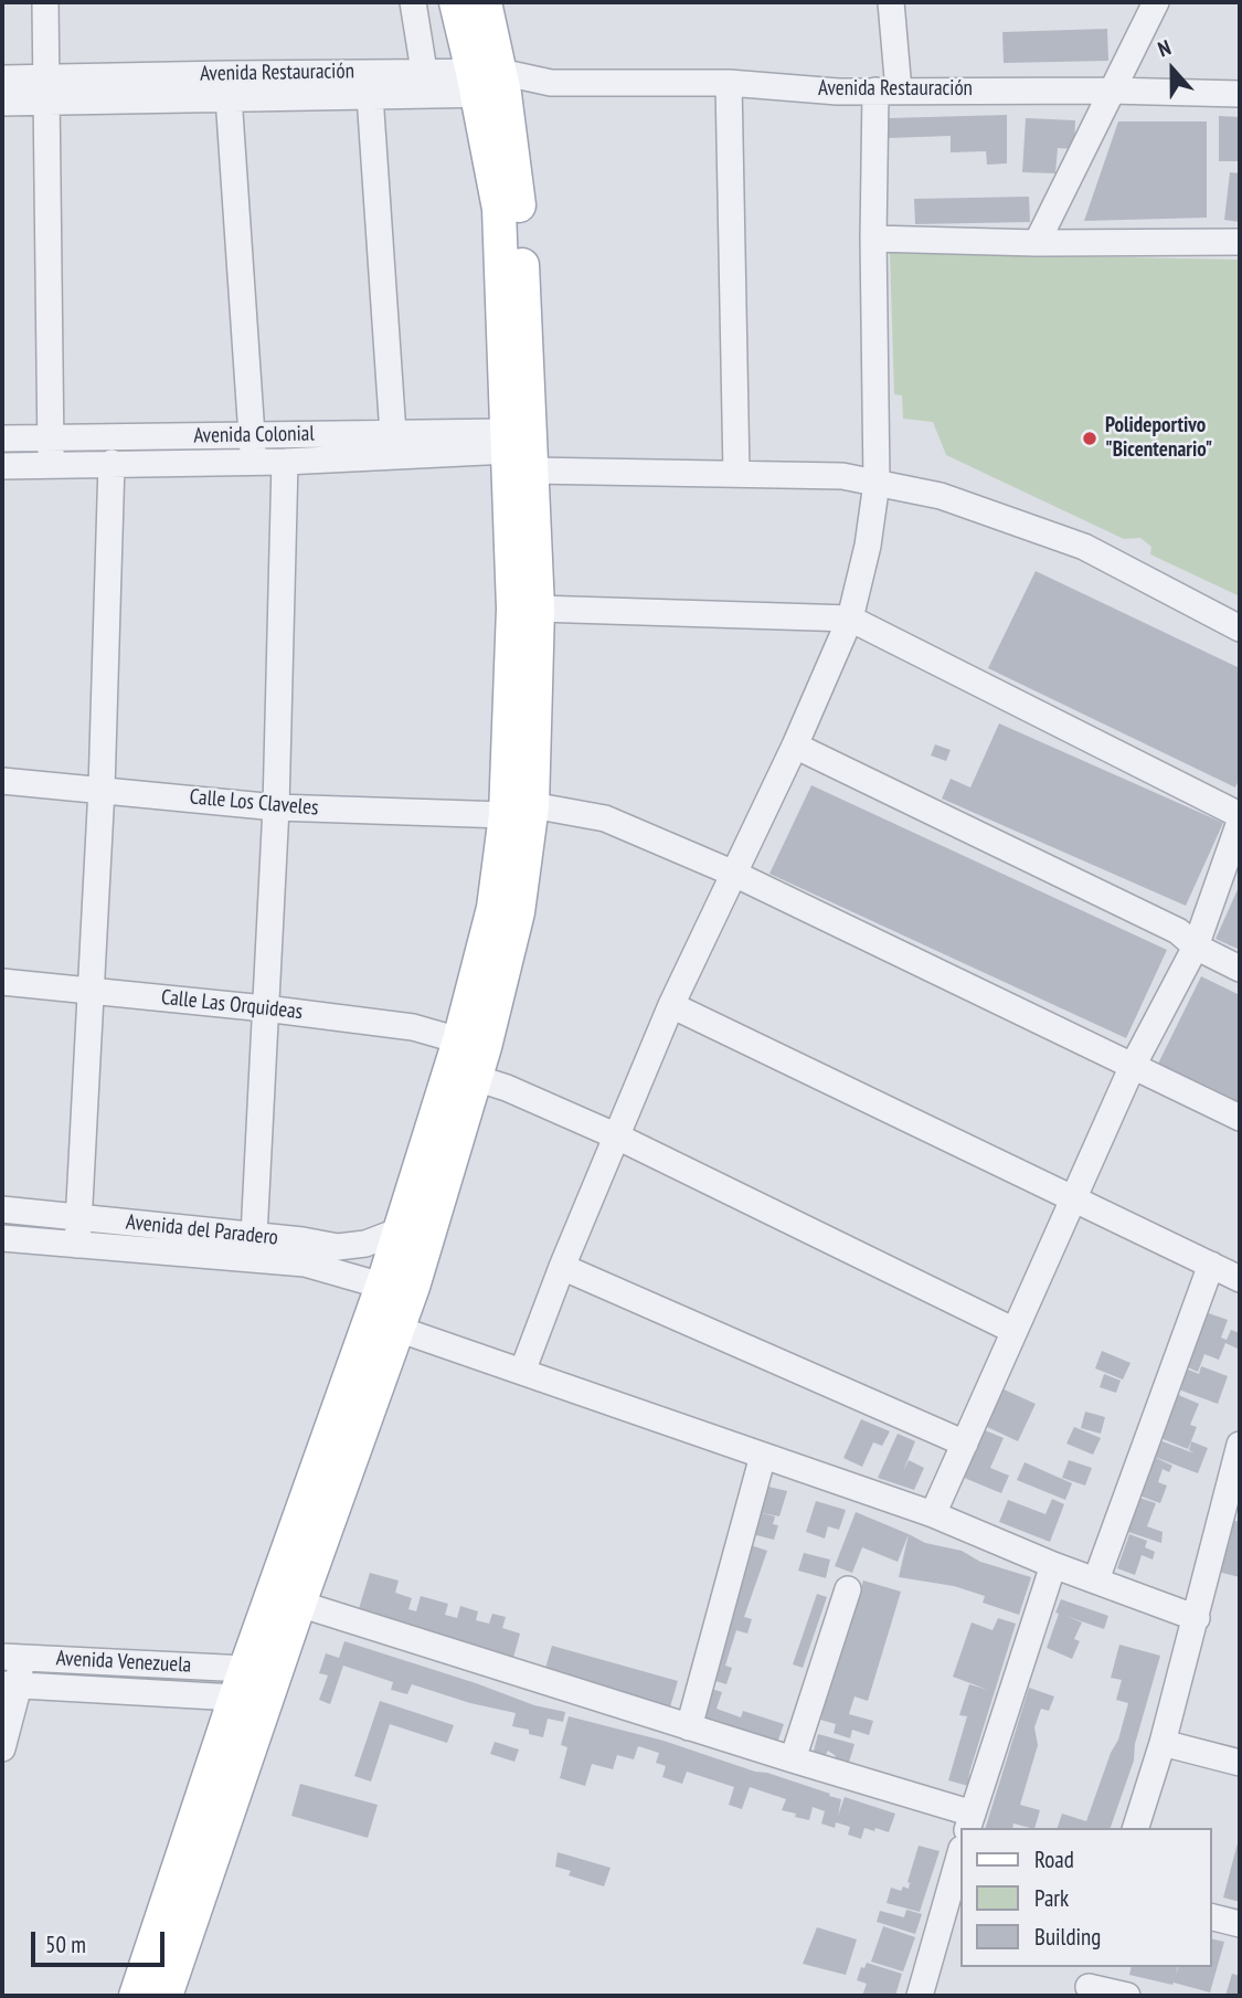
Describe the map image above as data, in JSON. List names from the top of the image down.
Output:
{
  "streets": {
    "street": [
      "Avenida Restauración",
      "Avenida Colonial",
      "Calle Los Claveles",
      "Calle Las Orquideas",
      "Avenida del Paradero",
      "Avenida Venezuela"
    ]
  },
  "places": ["Polideportivo \"Bicentenario\""],
  "legend": ["Road", "Park", "Building"],
  "scale_bar": "50 m",
  "north": "top"
}
